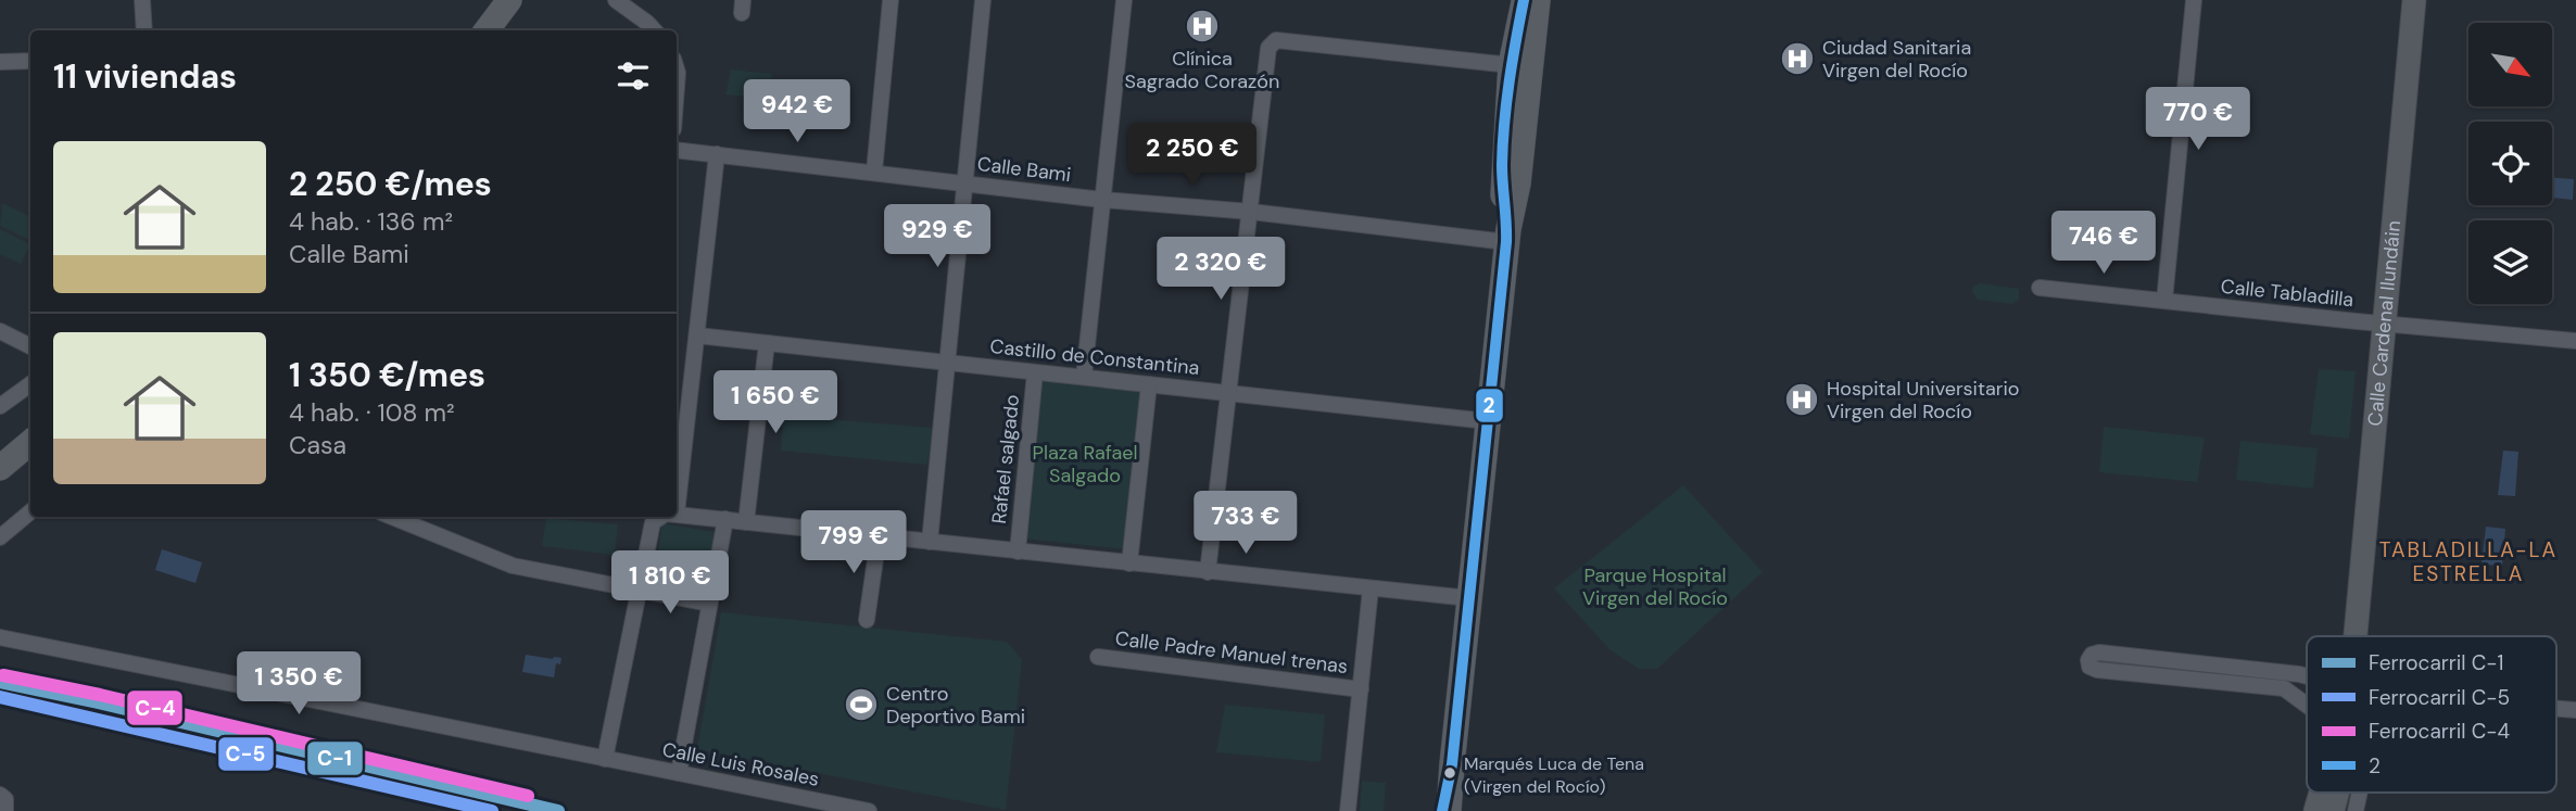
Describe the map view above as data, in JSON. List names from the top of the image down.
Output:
{
  "streets": {
    "main road": ["Calle Cardenal Ilundáin"],
    "street": [
      "Calle Bami",
      "Calle Tabladilla",
      "Castillo de Constantina",
      "Rafael salgado",
      "Calle Padre Manuel trenas",
      "Calle Luis Rosales"
    ]
  },
  "crossings": [
    ["Calle Tabladilla", "Calle Cardenal Ilundáin"],
    ["Castillo de Constantina", "Rafael salgado"]
  ],
  "districts": ["TABLADILLA-LA ESTRELLA"],
  "parks": ["Plaza Rafael Salgado", "Parque Hospital Virgen del Rocío"],
  "places": {
    "hospital": ["Clínica Sagrado Corazón", "Ciudad Sanitaria Virgen del Rocío", "Hospital Universitario Virgen del Rocío"],
    "sports": ["Centro Deportivo Bami"],
    "other": ["Marqués Luca de Tena (Virgen del Rocío)"]
  },
  "lines": [
    "transit line 2",
    "rail line C-4",
    "rail line C-1",
    "rail line C-5"
  ],
  "legend": [
    "Ferrocarril C-1",
    "Ferrocarril C-5",
    "Ferrocarril C-4",
    "2"
  ],
  "north": "bottom right",
  "page": {
    "heading": "11 viviendas",
    "price": [
      "942 €",
      "770 €",
      "2 250 €",
      "929 €",
      "746 €",
      "2 320 €",
      "1 650 €",
      "733 €",
      "799 €",
      "1 810 €",
      "1 350 €"
    ],
    "list": [
      {
        "name": "2 250 €/mes",
        "note": "4 hab. · 136 m² · Calle Bami"
      },
      {
        "name": "1 350 €/mes",
        "note": "4 hab. · 108 m² · Casa"
      }
    ]
  }
}
